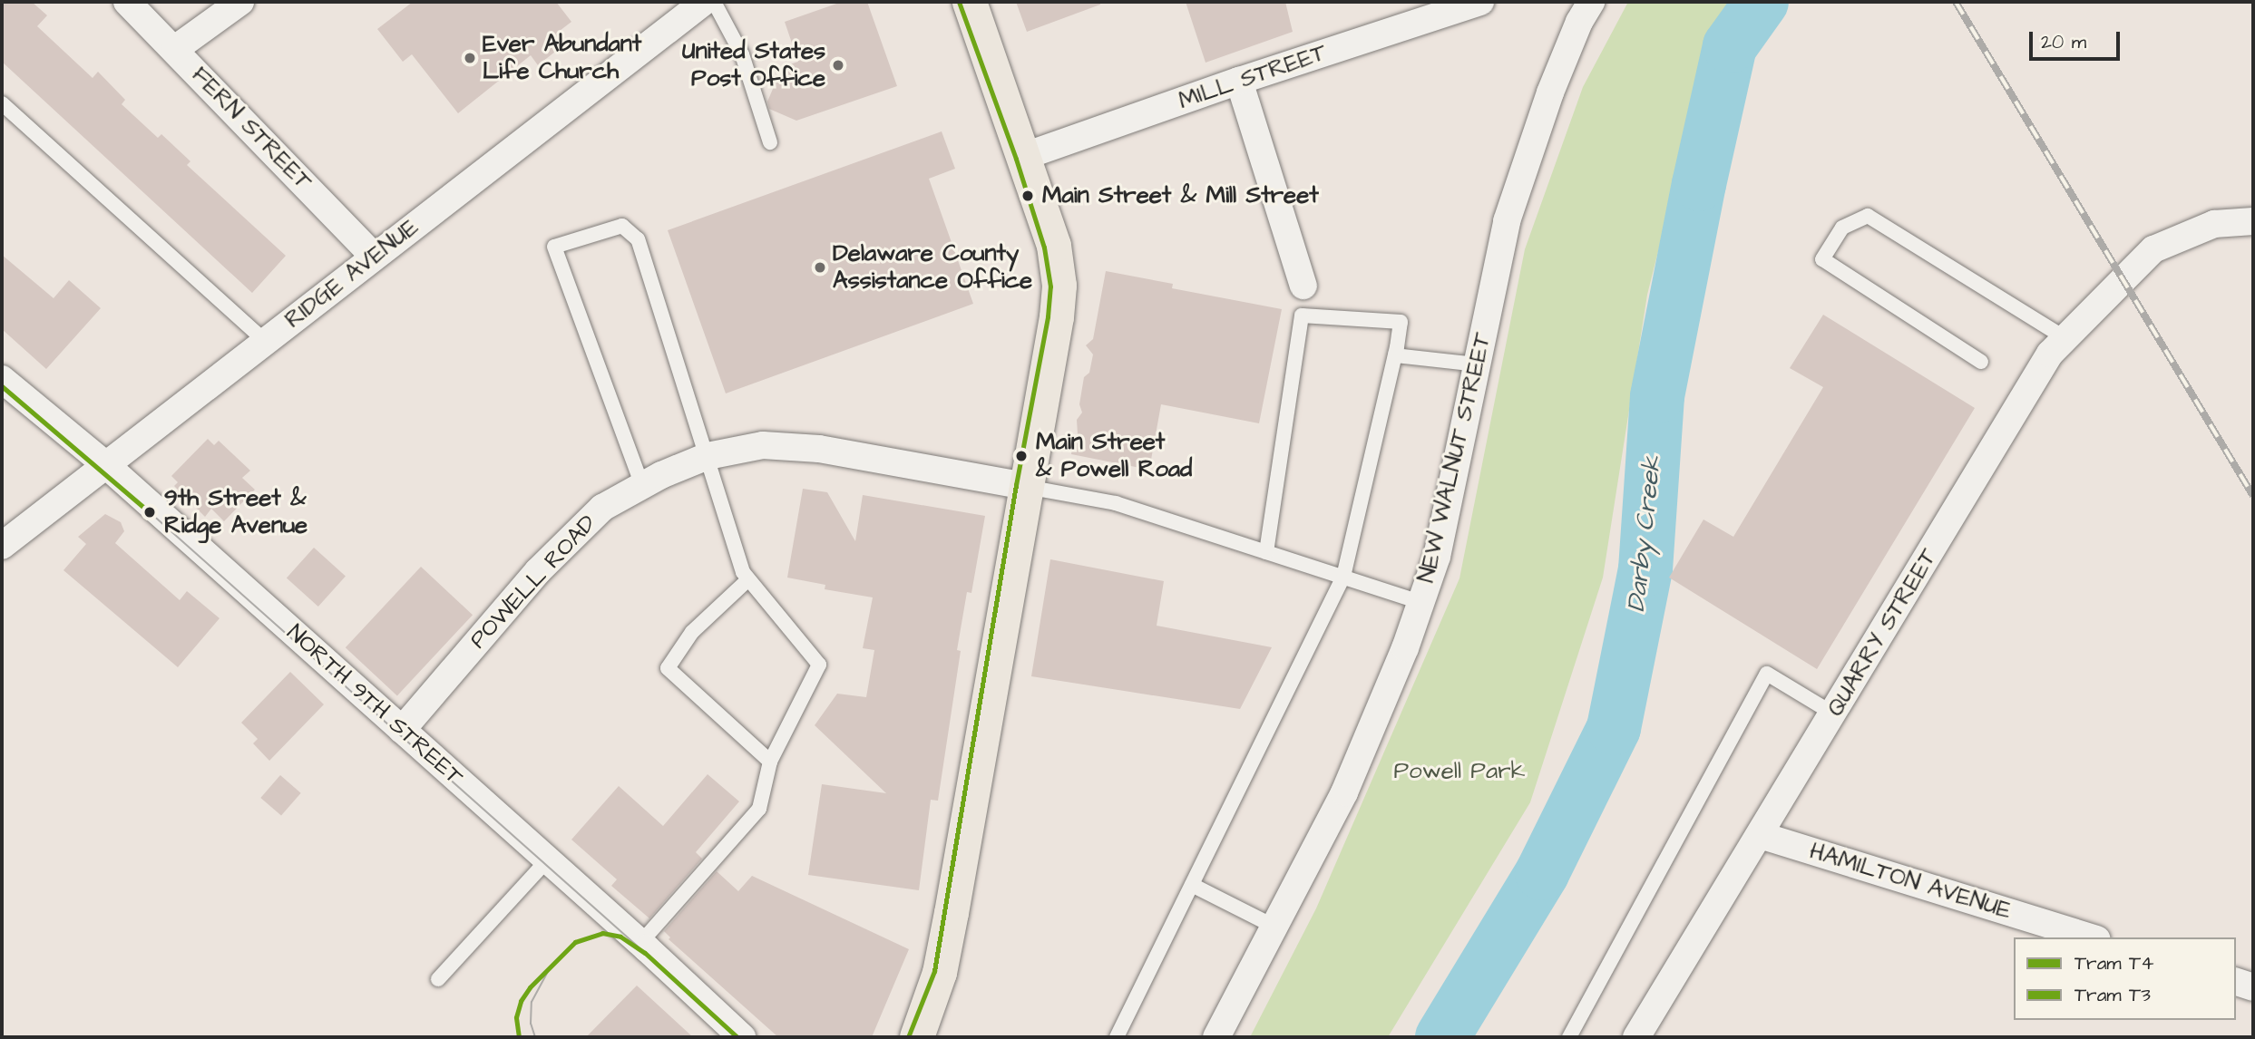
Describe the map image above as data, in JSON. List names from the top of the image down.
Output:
{
  "streets": {
    "street": [
      "MILL STREET",
      "FERN STREET",
      "RIDGE AVENUE",
      "NEW WALNUT STREET",
      "POWELL ROAD",
      "QUARRY STREET",
      "NORTH 9TH STREET",
      "HAMILTON AVENUE"
    ]
  },
  "crossings": [
    ["FERN STREET", "RIDGE AVENUE"],
    ["RIDGE AVENUE", "NORTH 9TH STREET"],
    ["POWELL ROAD", "NORTH 9TH STREET"],
    ["QUARRY STREET", "HAMILTON AVENUE"]
  ],
  "water": ["Darby Creek"],
  "parks": ["Powell Park"],
  "places": [
    "Ever Abundant Life Church",
    "United States Post Office",
    "Main Street & Mill Street",
    "Delaware County Assistance Office",
    "Main Street & Powell Road",
    "9th Street & Ridge Avenue"
  ],
  "lines": ["tram line T4", "tram line T3"],
  "legend": ["Tram T4", "Tram T3"],
  "scale_bar": "20 m"
}
